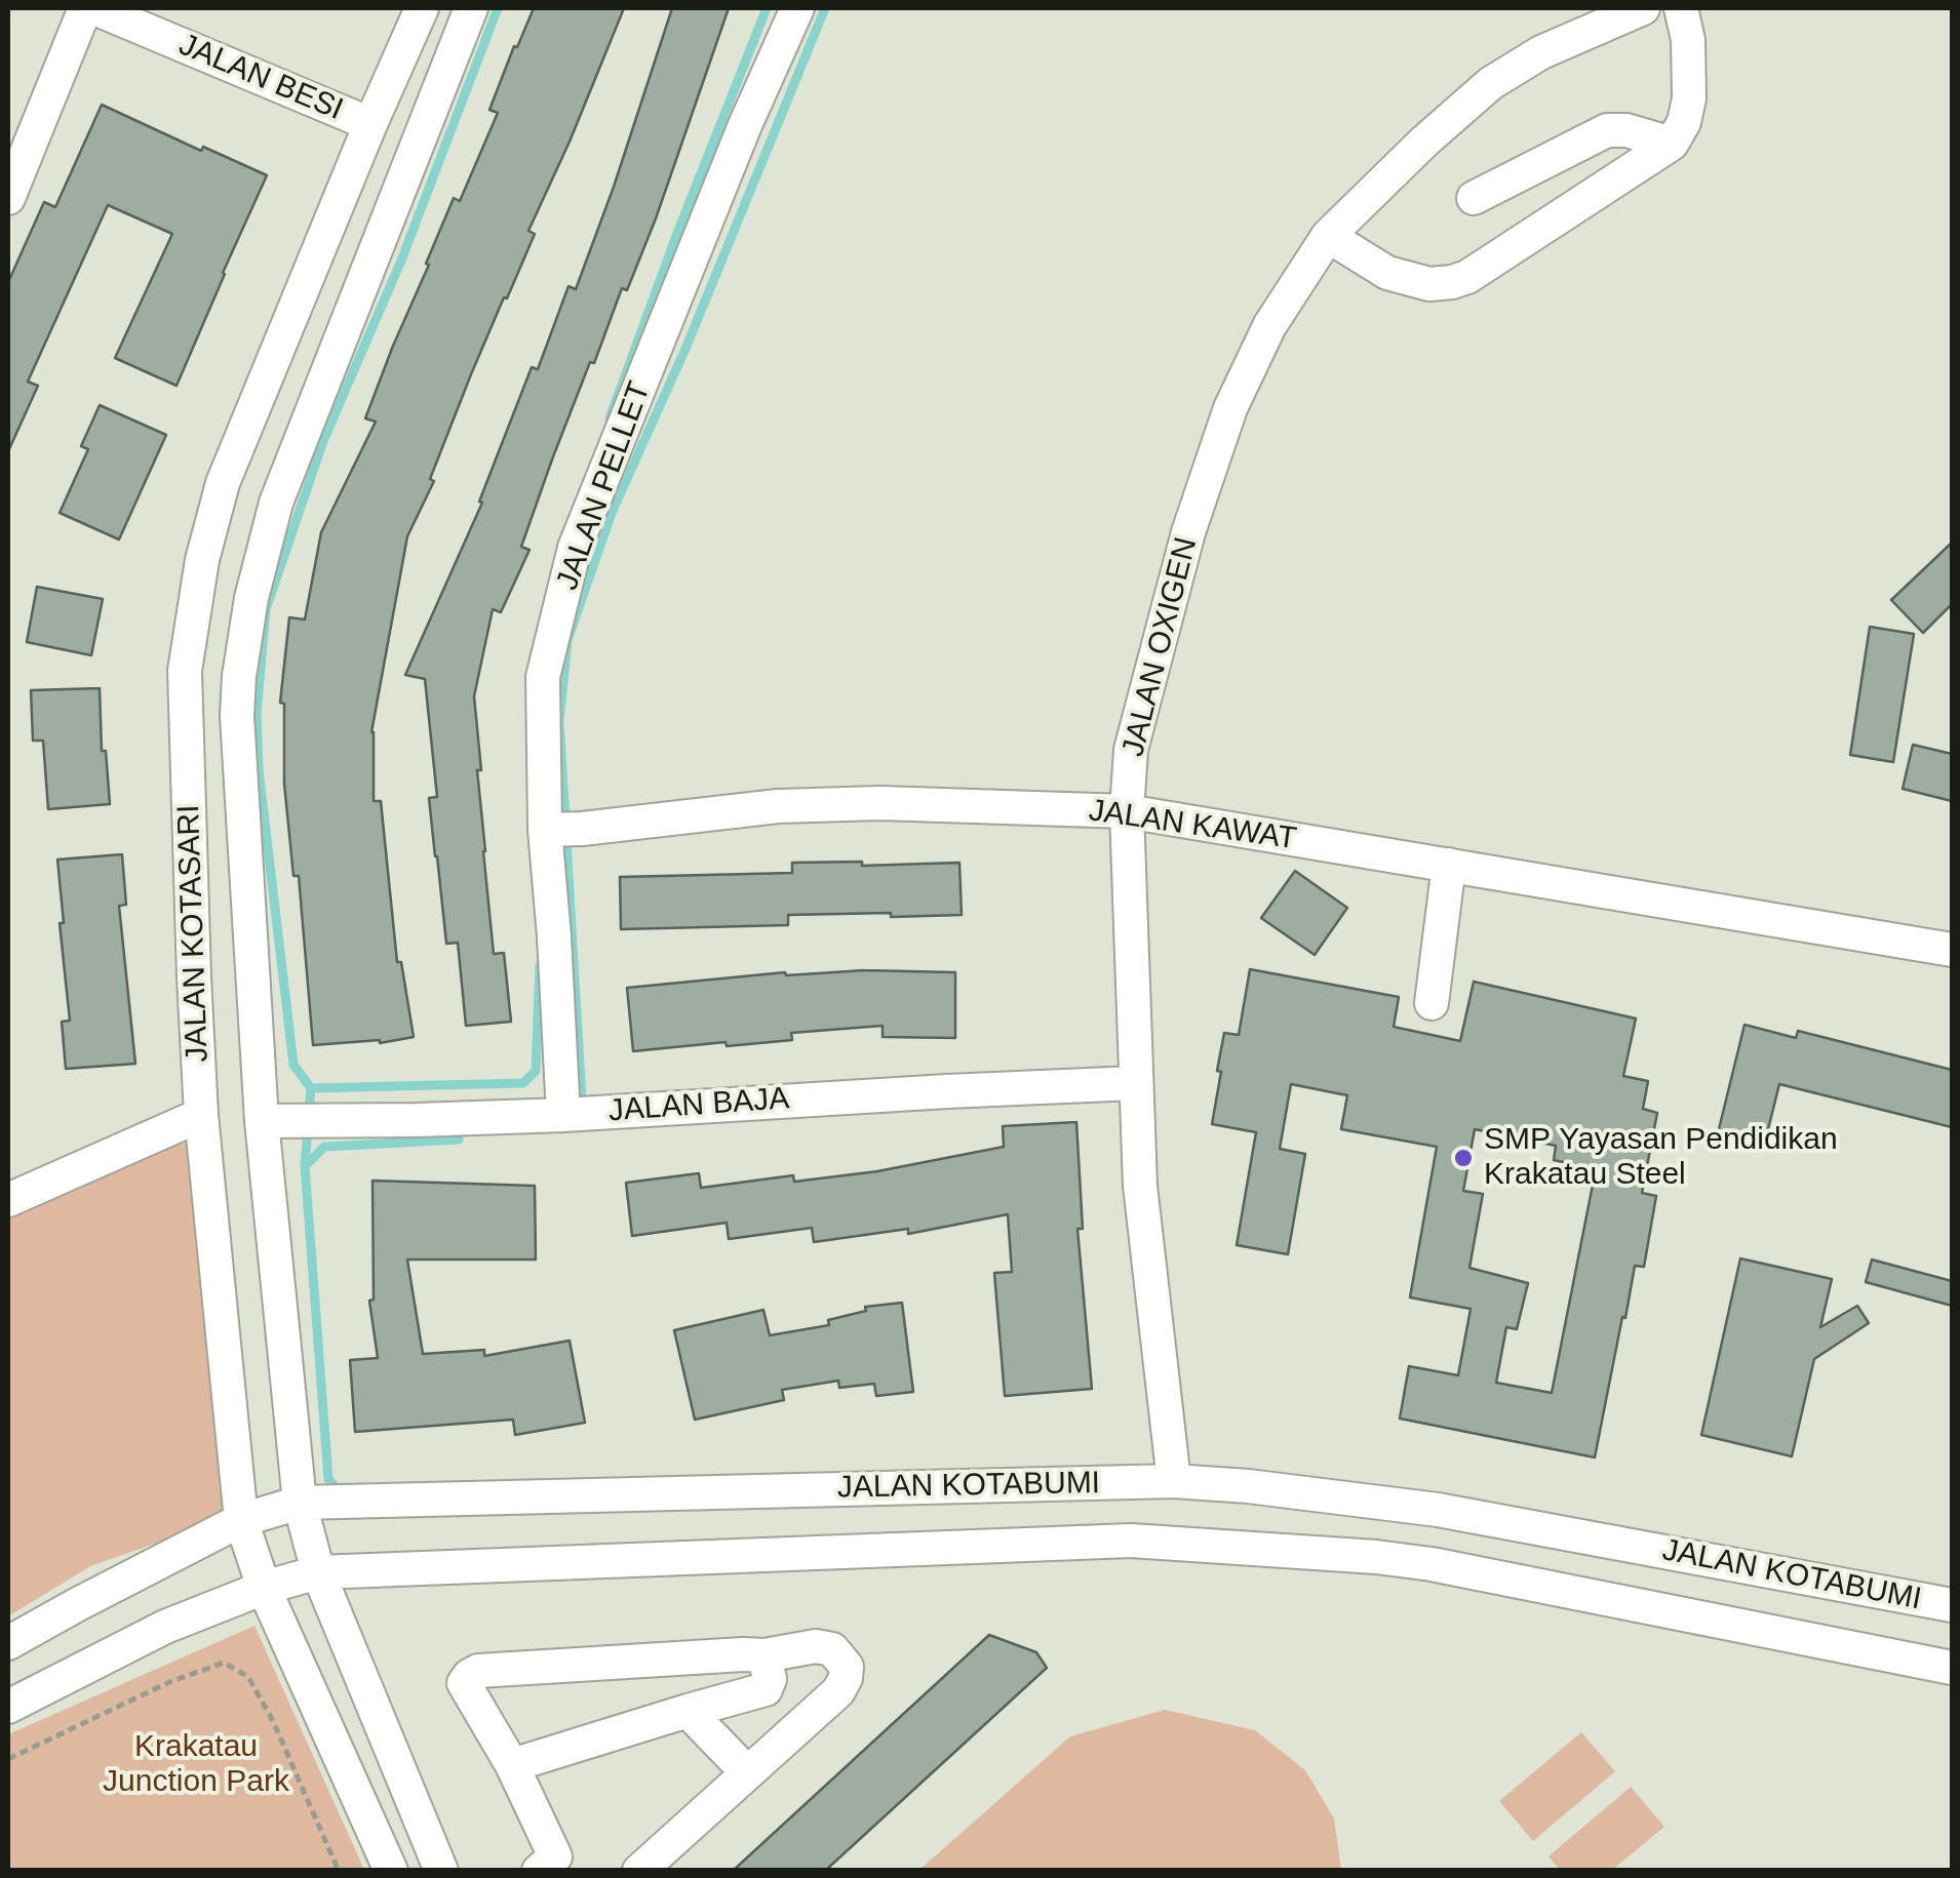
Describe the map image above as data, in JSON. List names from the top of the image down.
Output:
{
  "streets": {
    "street": [
      "JALAN BESI",
      "JALAN PELLET",
      "JALAN OXIGEN",
      "JALAN KAWAT",
      "JALAN KOTASARI",
      "JALAN BAJA",
      "JALAN KOTABUMI"
    ]
  },
  "crossings": [
    ["JALAN BESI", "JALAN KOTASARI"],
    ["JALAN PELLET", "JALAN KAWAT"],
    ["JALAN PELLET", "JALAN BAJA"],
    ["JALAN OXIGEN", "JALAN KAWAT"],
    ["JALAN OXIGEN", "JALAN BAJA"],
    ["JALAN OXIGEN", "JALAN KOTABUMI"],
    ["JALAN KOTASARI", "JALAN BAJA"],
    ["JALAN KOTASARI", "JALAN KOTABUMI"]
  ],
  "parks": ["Krakatau Junction Park"],
  "places": ["SMP Yayasan Pendidikan Krakatau Steel"]
}
